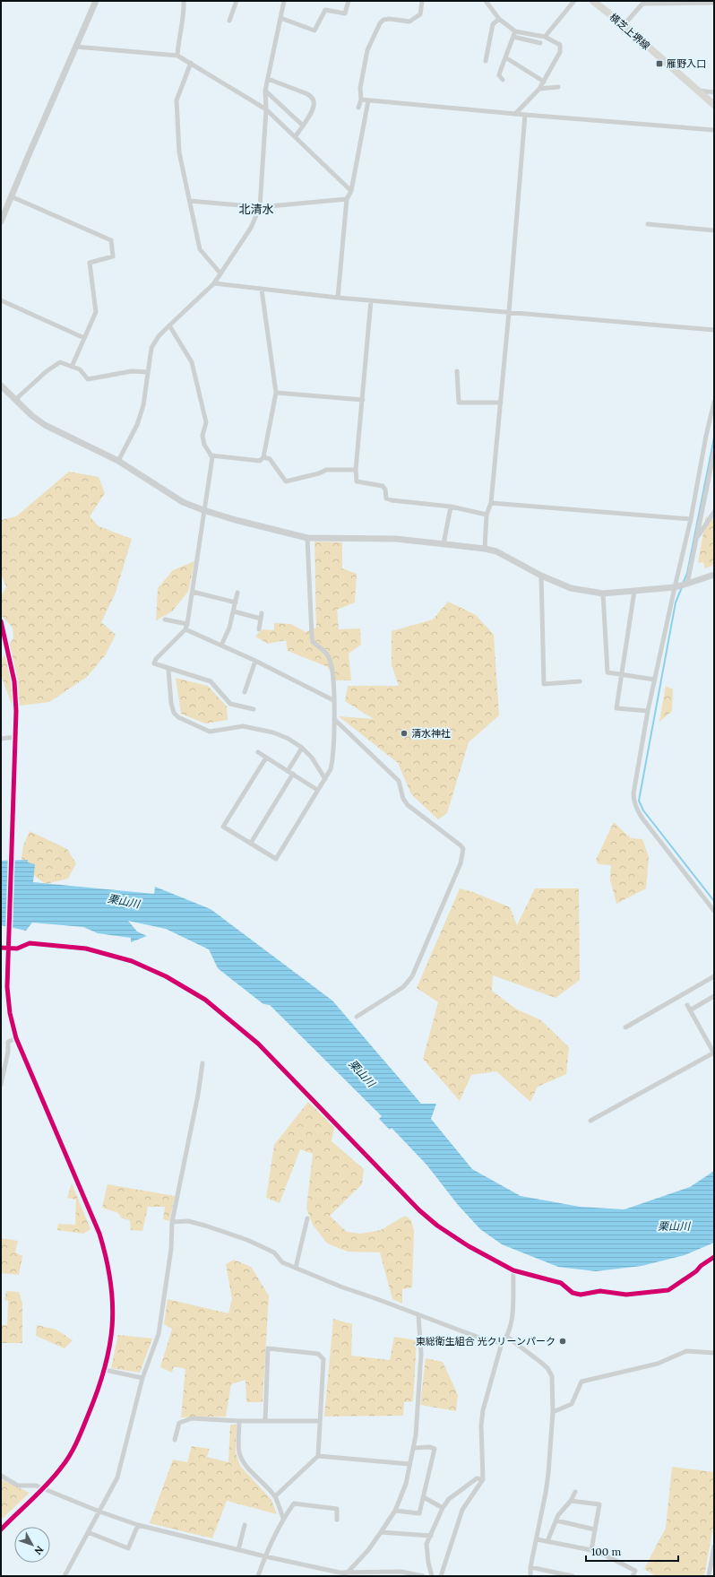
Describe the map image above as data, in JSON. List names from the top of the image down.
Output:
{
  "streets": {
    "main road": ["横芝上堺線"]
  },
  "districts": ["北清水"],
  "water": ["栗山川"],
  "places": {
    "transit": ["雁野入口"],
    "other": ["清水神社", "東総衛生組合 光クリーンパーク"]
  },
  "scale_bar": "100 m",
  "north": "bottom right"
}
